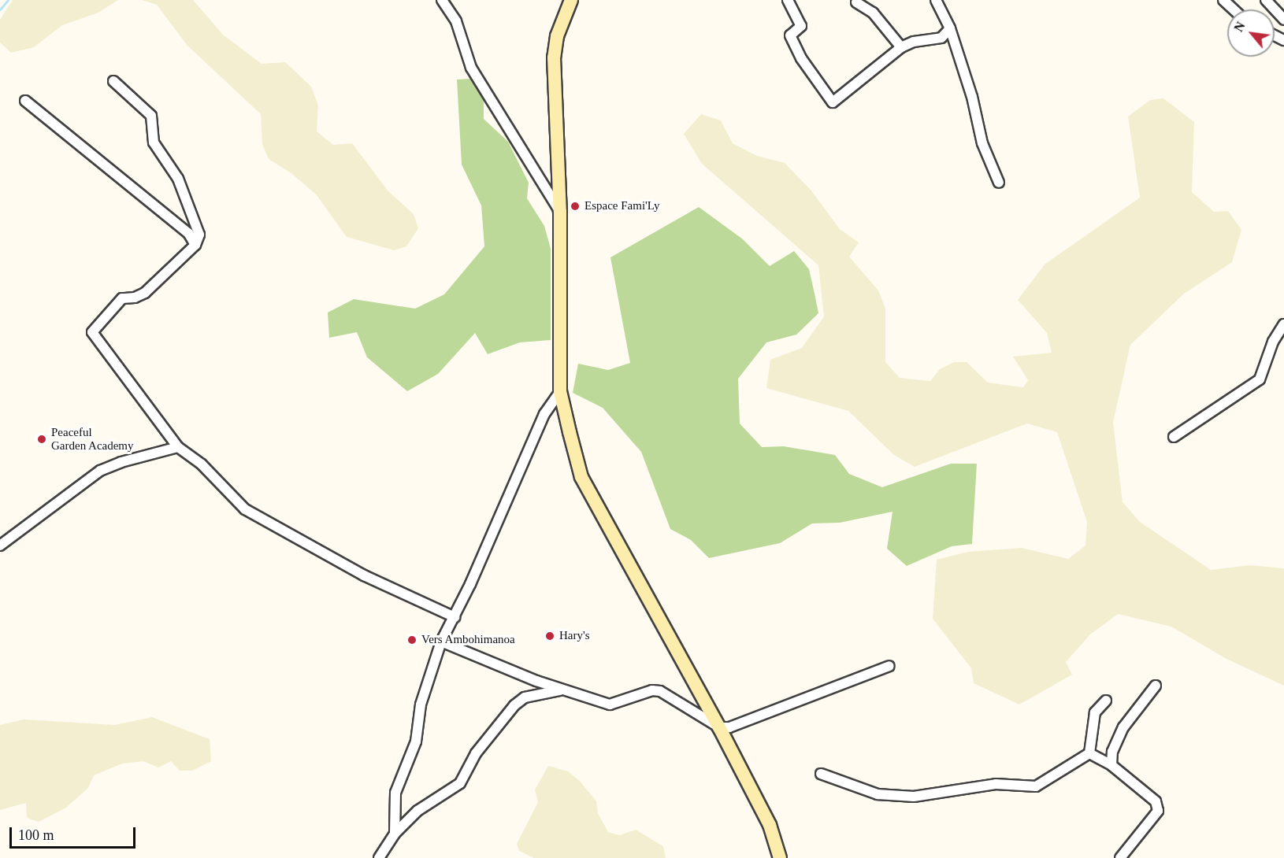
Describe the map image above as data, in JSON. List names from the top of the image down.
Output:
{
  "places": [
    "Espace Fami'Ly",
    "Peaceful Garden Academy",
    "Hary's",
    "Vers Ambohimanoa"
  ],
  "scale_bar": "100 m",
  "north": "top left"
}
